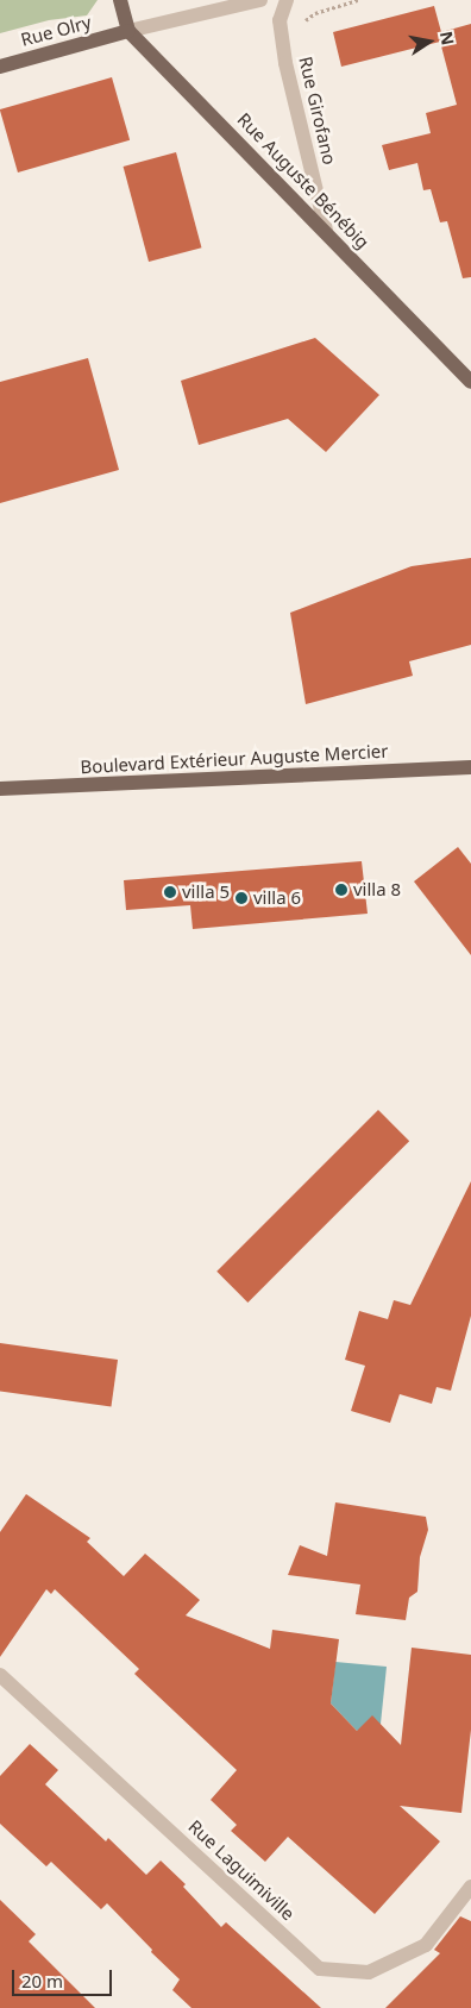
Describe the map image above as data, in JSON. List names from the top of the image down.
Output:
{
  "streets": {
    "main road": ["Rue Olry", "Rue Auguste Bénébig", "Boulevard Extérieur Auguste Mercier"],
    "street": ["Rue Girofano", "Rue Laguimiville"]
  },
  "crossings": [
    ["Rue Olry", "Rue Auguste Bénébig"],
    ["Rue Girofano", "Rue Auguste Bénébig"]
  ],
  "places": ["villa 8", "villa 5", "villa 6"],
  "scale_bar": "20 m",
  "north": "right"
}
